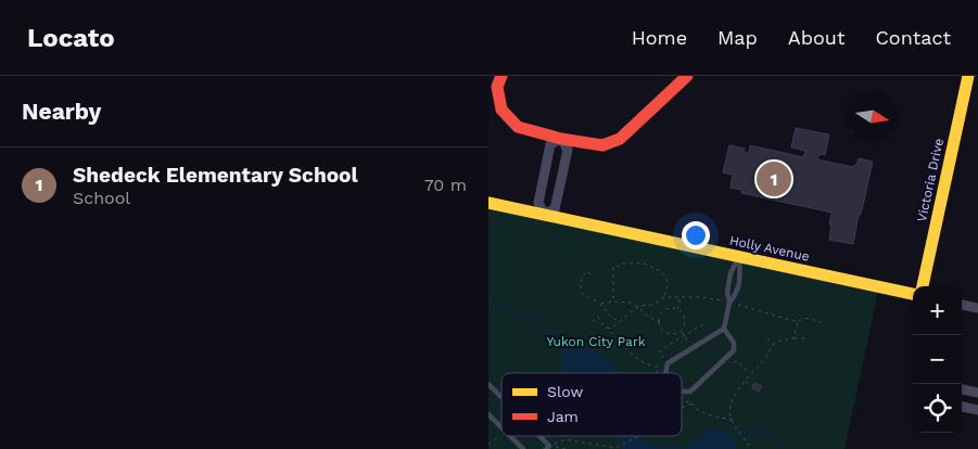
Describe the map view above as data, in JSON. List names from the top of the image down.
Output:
{
  "streets": {
    "street": ["Victoria Drive", "Holly Avenue"]
  },
  "parks": ["Yukon City Park"],
  "legend": ["Slow", "Jam"],
  "north": "right",
  "page": {
    "header": "Locato",
    "nav": [
      "Home",
      "Map",
      "About",
      "Contact"
    ],
    "heading": "Nearby",
    "list": [
      {
        "mark": "1",
        "name": "Shedeck Elementary School",
        "note": "School",
        "value": "70 m"
      }
    ],
    "pins": "1",
    "map_buttons": ["+", "−"]
  }
}
